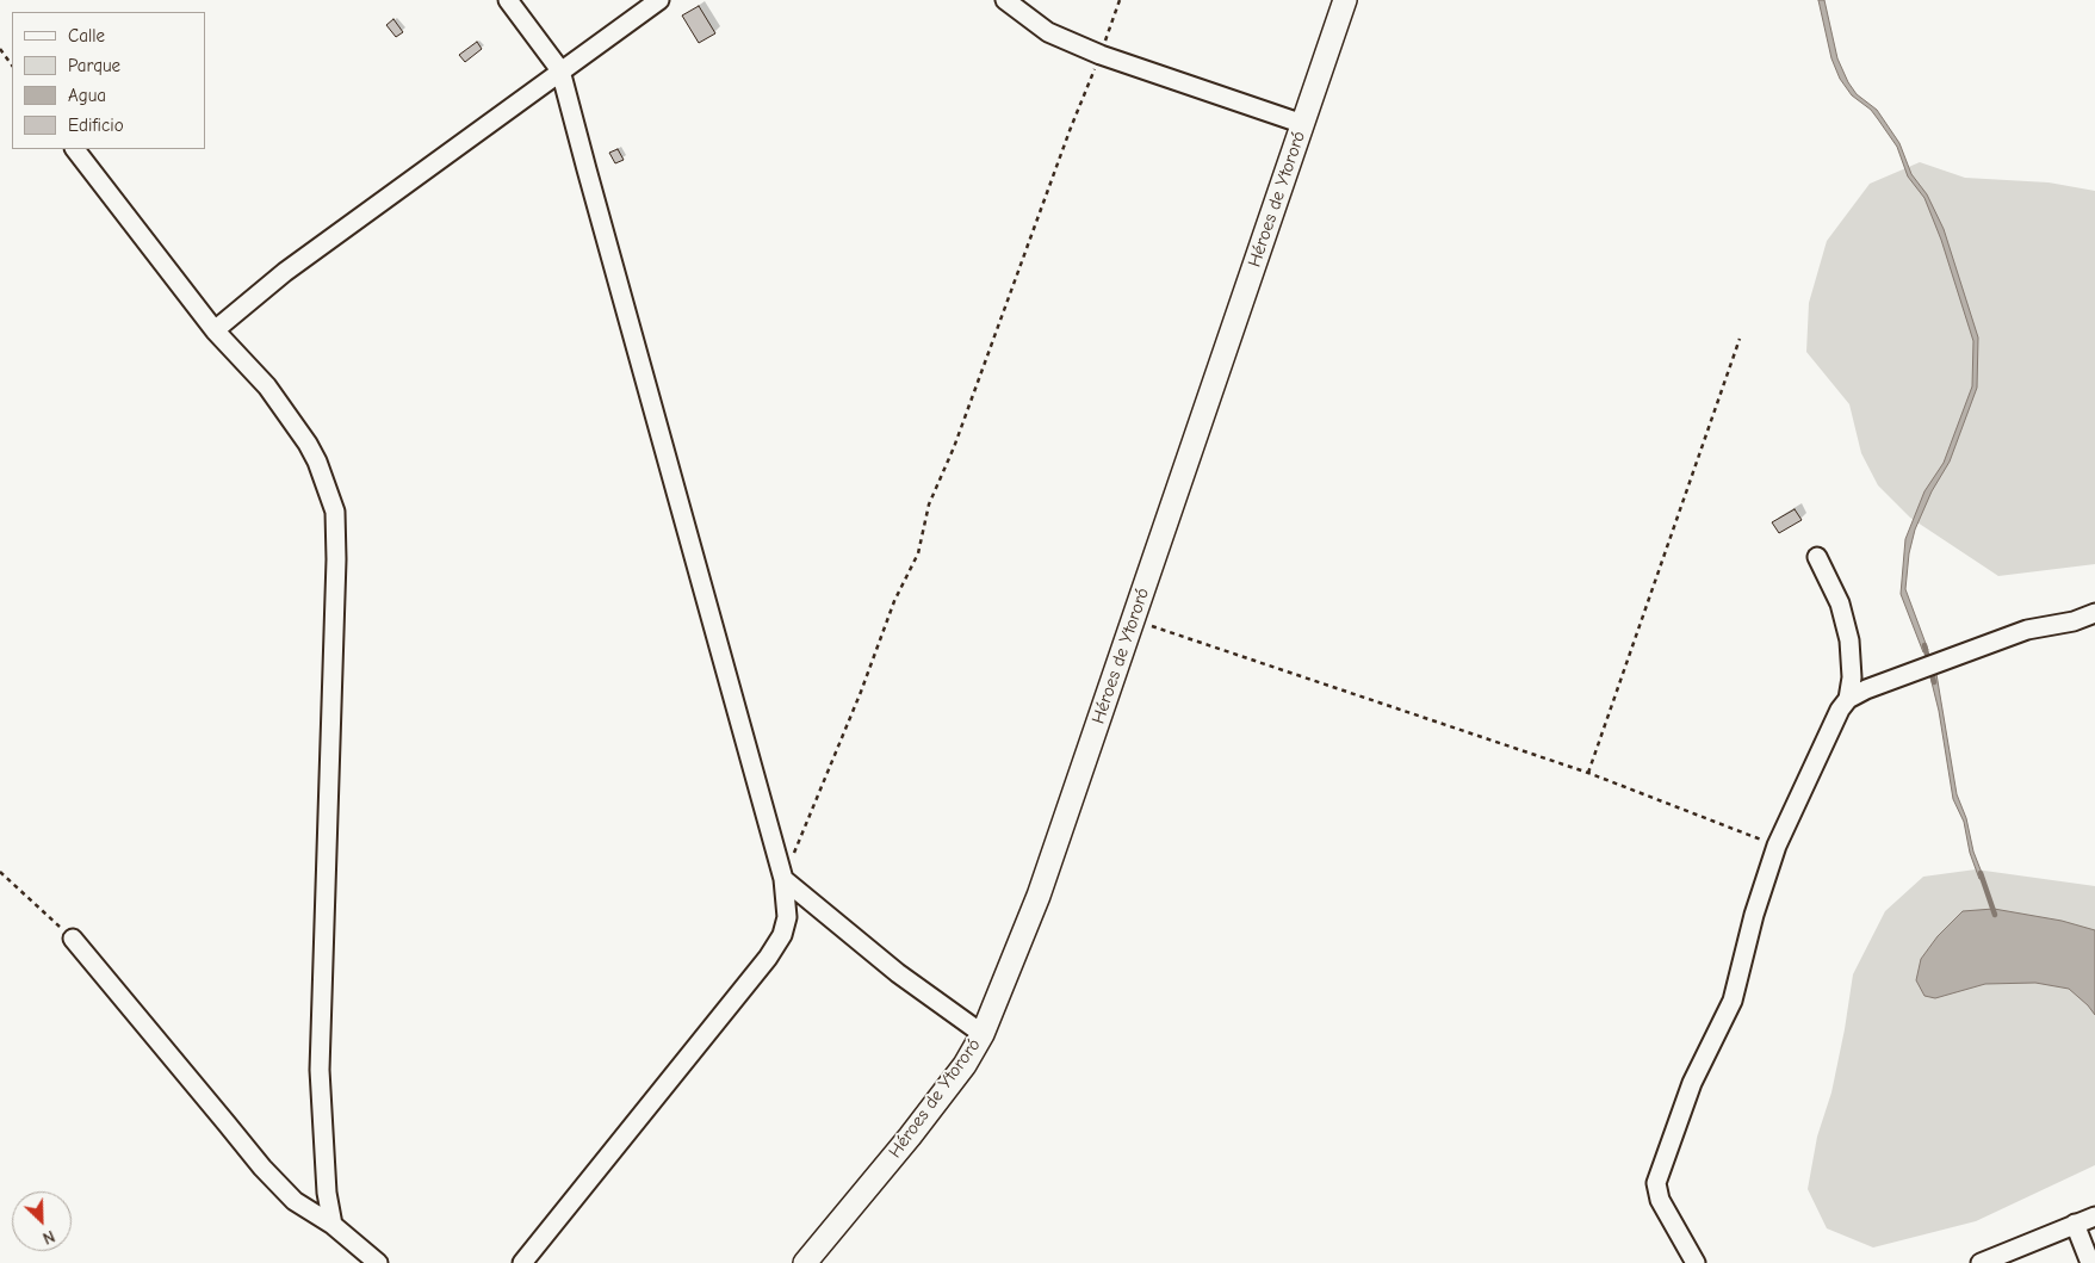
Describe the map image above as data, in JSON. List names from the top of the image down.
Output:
{
  "streets": {
    "main road": ["Héroes de Ytororó"]
  },
  "legend": [
    "Calle",
    "Parque",
    "Agua",
    "Edificio"
  ],
  "north": "bottom right"
}
